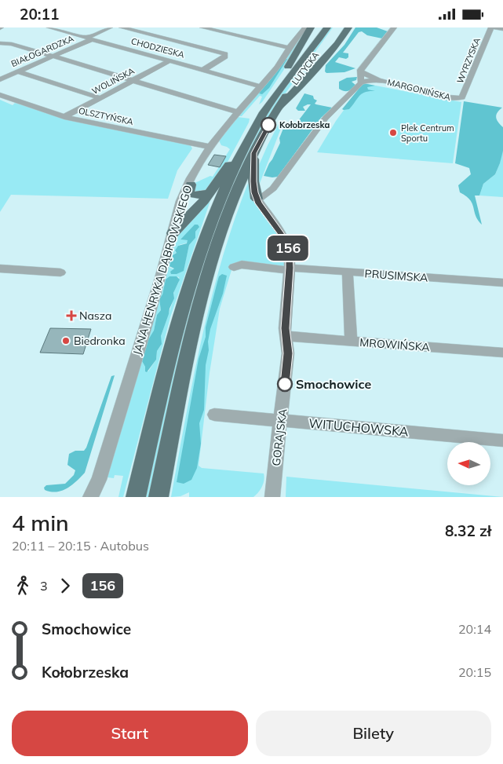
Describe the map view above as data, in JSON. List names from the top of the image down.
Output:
{
  "streets": {
    "main road": ["LUTYCKA"],
    "street": [
      "CHODZIESKA",
      "BIAŁOGARDZKA",
      "WYRZYSKA",
      "WOLIŃSKA",
      "MARGONIŃSKA",
      "OLSZTYŃSKA",
      "JANA HENRYKA DĄBROWSKIEGO",
      "PRUSIMSKA",
      "MROWIŃSKA",
      "WITUCHOWSKA",
      "GORAJSKA"
    ]
  },
  "crossings": [
    ["CHODZIESKA", "BIAŁOGARDZKA"],
    ["CHODZIESKA", "WOLIŃSKA"],
    ["CHODZIESKA", "JANA HENRYKA DĄBROWSKIEGO"],
    ["WYRZYSKA", "MARGONIŃSKA"],
    ["WOLIŃSKA", "OLSZTYŃSKA"],
    ["OLSZTYŃSKA", "JANA HENRYKA DĄBROWSKIEGO"],
    ["PRUSIMSKA", "GORAJSKA"],
    ["MROWIŃSKA", "GORAJSKA"],
    ["WITUCHOWSKA", "GORAJSKA"]
  ],
  "places": {
    "other": [
      "Kołobrzeska",
      "Plek Centrum Sportu",
      "Biedronka",
      "Smochowice"
    ],
    "health": ["Nasza"]
  },
  "lines": ["bus line 156"],
  "north": "left",
  "page": {
    "status": "20:11",
    "on_map": "156",
    "heading": ["4 min", "20:11 – 20:15 · Autobus", "8.32 zł"],
    "legs": ["3", "156"],
    "list": [
      {
        "name": "Smochowice",
        "value": "20:14"
      },
      {
        "name": "Kołobrzeska",
        "value": "20:15"
      }
    ],
    "buttons": ["Start", "Bilety"]
  }
}
